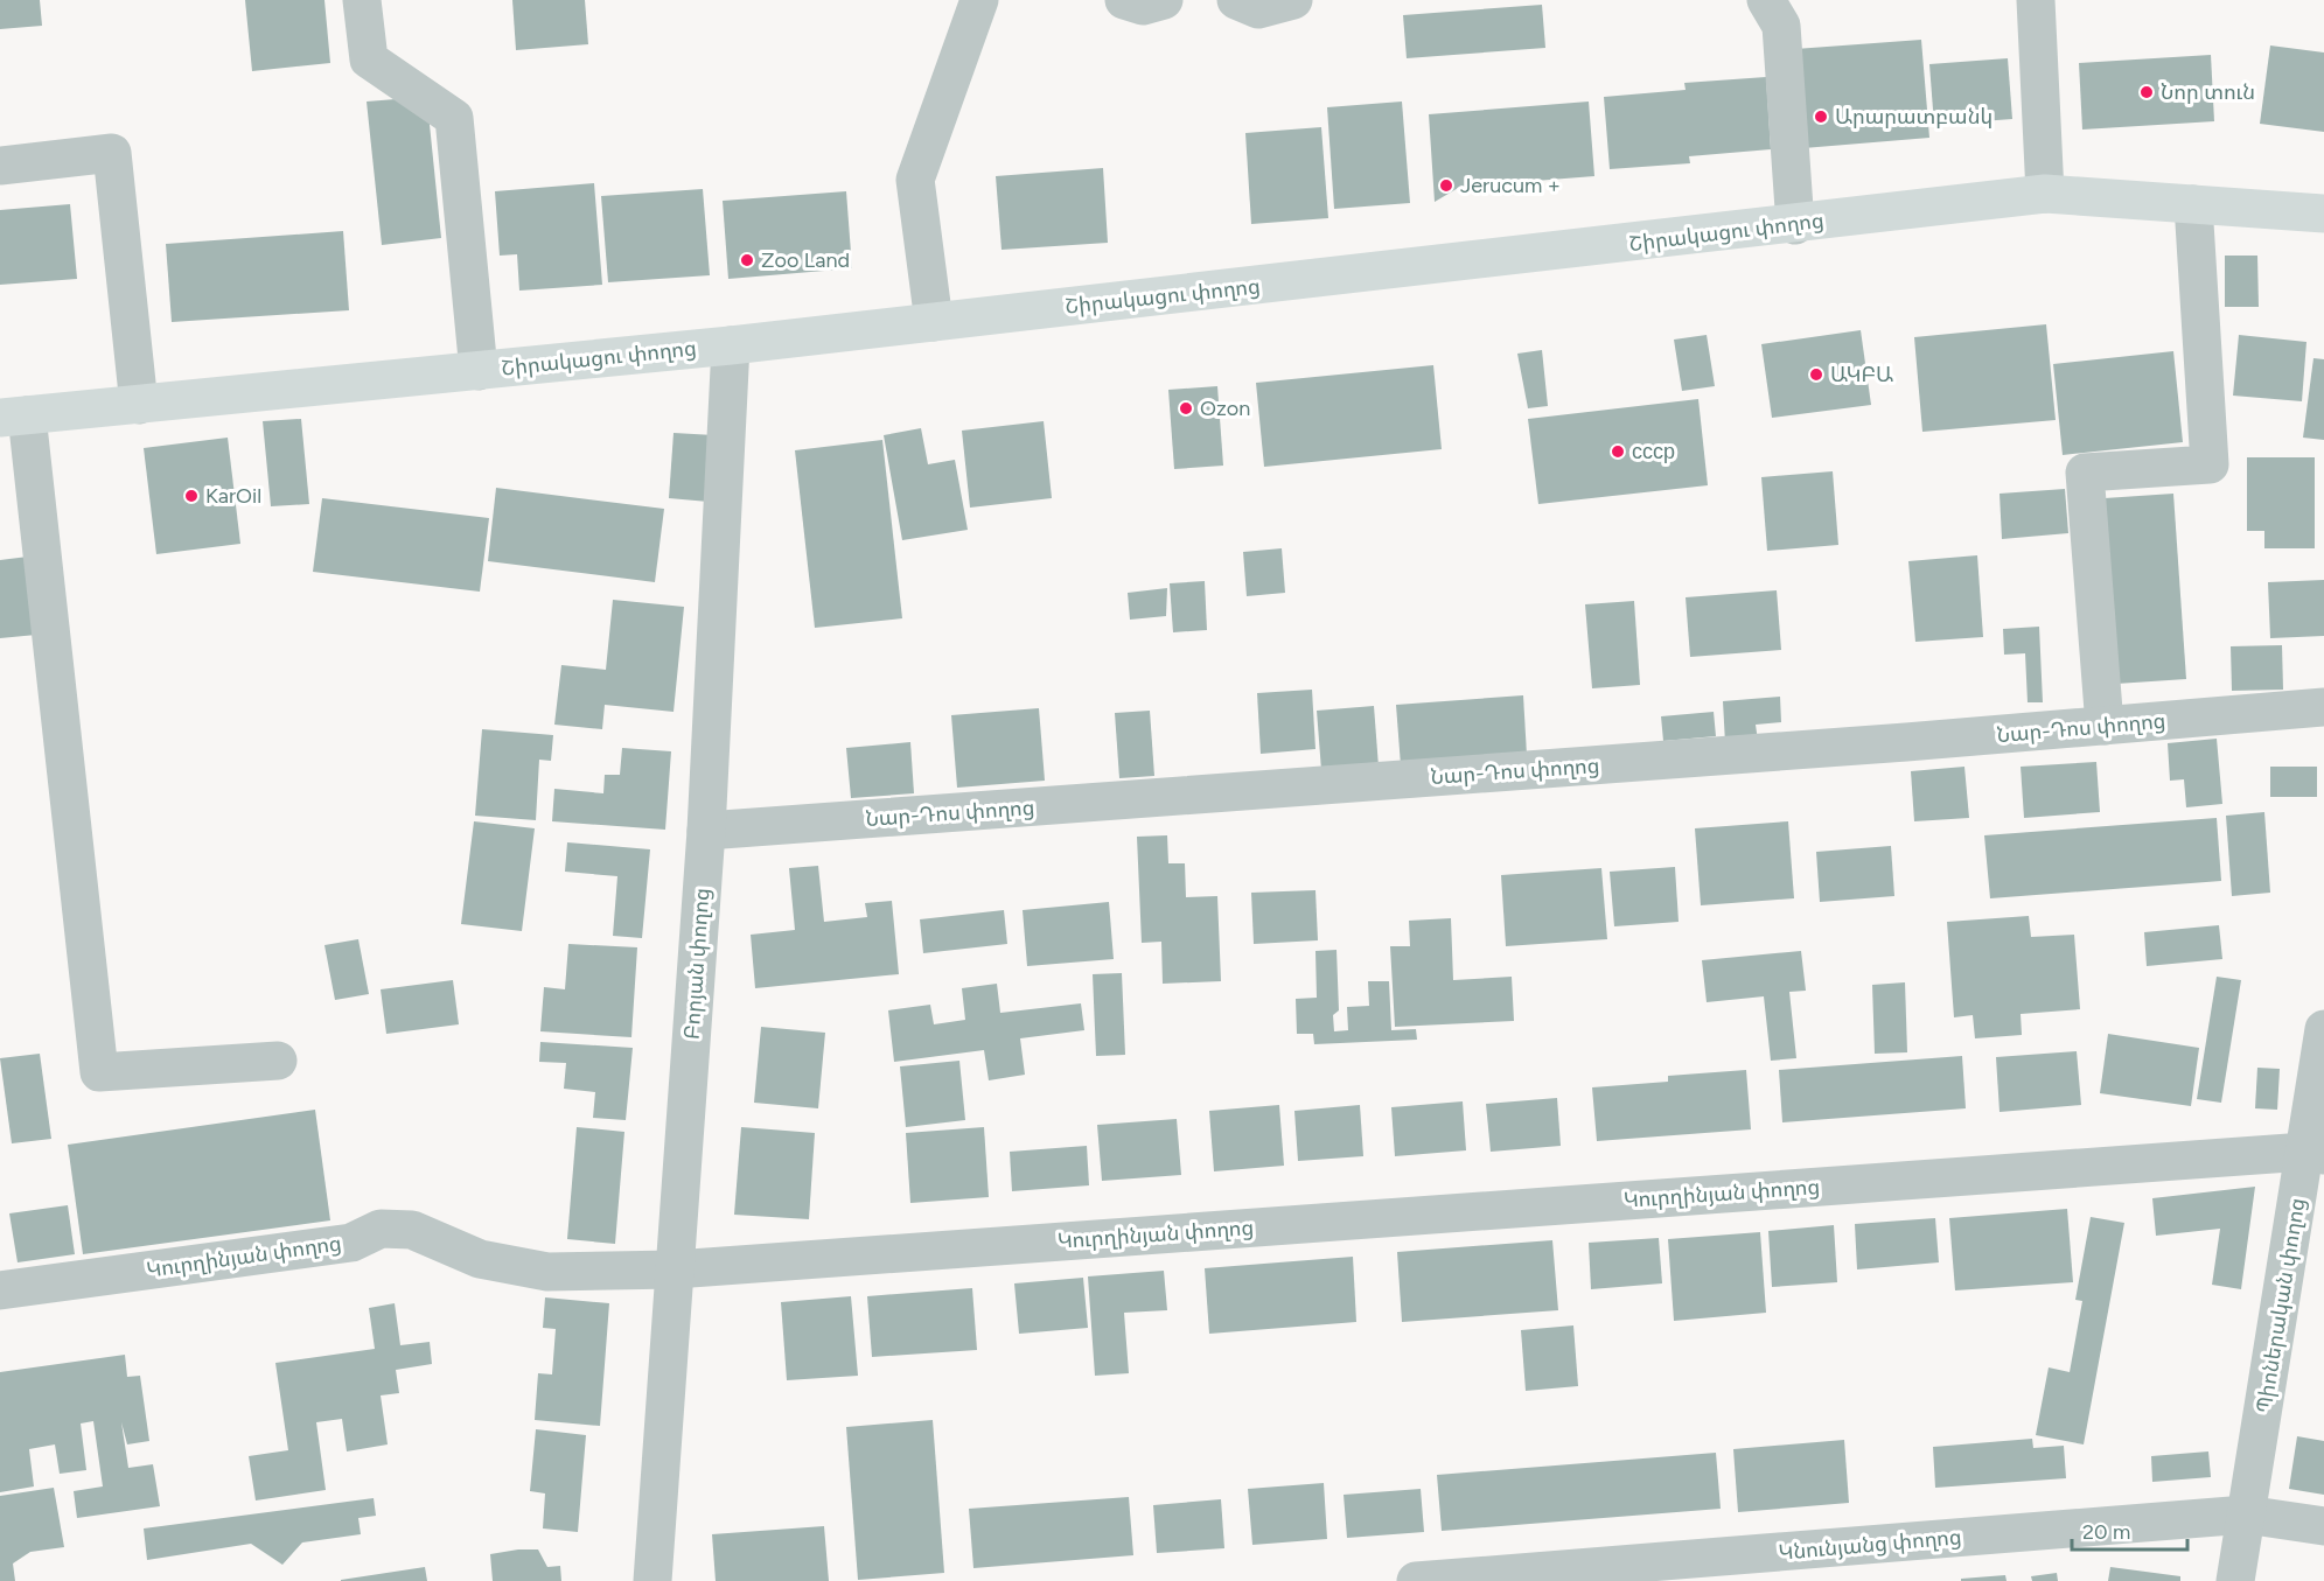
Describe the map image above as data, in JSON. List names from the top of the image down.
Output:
{
  "streets": {
    "main road": ["Շիրակացու փողոց"],
    "street": [
      "Նար-Դոս փողոց",
      "Բորյան փողոց",
      "Կուրղինյան փողոց",
      "Պիոներական փողոց",
      "Կնունյանց փողոց"
    ]
  },
  "crossings": [
    ["Շիրակացու փողոց", "Բորյան փողոց"],
    ["Նար-Դոս փողոց", "Բորյան փողոց"],
    ["Բորյան փողոց", "Կուրղինյան փողոց"],
    ["Կուրղինյան փողոց", "Պիոներական փողոց"],
    ["Պիոներական փողոց", "Կնունյանց փողոց"]
  ],
  "places": [
    "Նոր տուն",
    "Արարատբանկ",
    "Jerucum +",
    "Zoo Land",
    "ԱԿԲԱ",
    "Ozon",
    "ссср",
    "KarOil"
  ],
  "scale_bar": "20 m"
}
